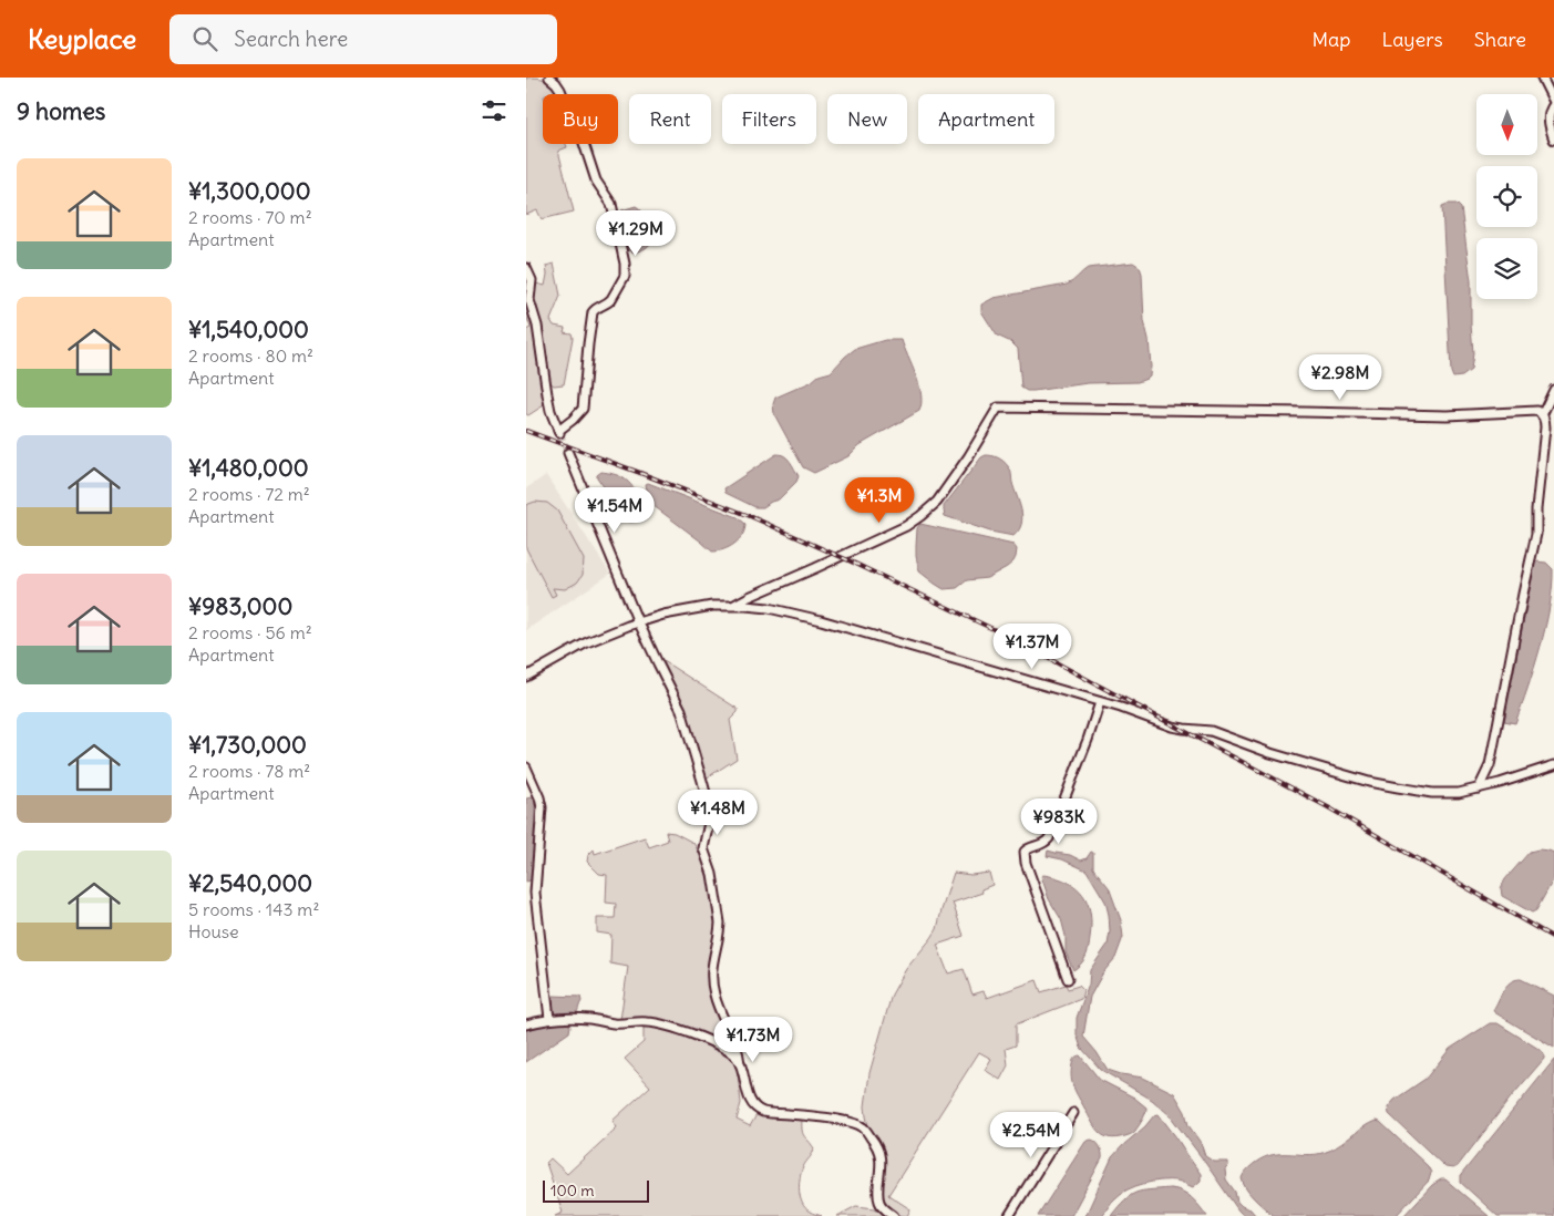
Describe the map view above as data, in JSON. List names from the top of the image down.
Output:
{
  "scale_bar": "100 m",
  "north": "bottom",
  "page": {
    "header": "Keyplace",
    "search": "Search here",
    "nav": ["Map", "Layers", "Share"],
    "heading": "9 homes",
    "chip": [
      "Buy",
      "Rent",
      "Filters",
      "New",
      "Apartment"
    ],
    "list": [
      {
        "name": "¥1,300,000",
        "note": "2 rooms · 70 m² · Apartment"
      },
      {
        "name": "¥1,540,000",
        "note": "2 rooms · 80 m² · Apartment"
      },
      {
        "name": "¥1,480,000",
        "note": "2 rooms · 72 m² · Apartment"
      },
      {
        "name": "¥983,000",
        "note": "2 rooms · 56 m² · Apartment"
      },
      {
        "name": "¥1,730,000",
        "note": "2 rooms · 78 m² · Apartment"
      },
      {
        "name": "¥2,540,000",
        "note": "5 rooms · 143 m² · House"
      }
    ],
    "price": [
      "¥1.29M",
      "¥2.98M",
      "¥1.3M",
      "¥1.54M",
      "¥1.37M",
      "¥1.48M",
      "¥983K",
      "¥1.73M",
      "¥2.54M"
    ],
    "scale": "100 m"
  }
}
